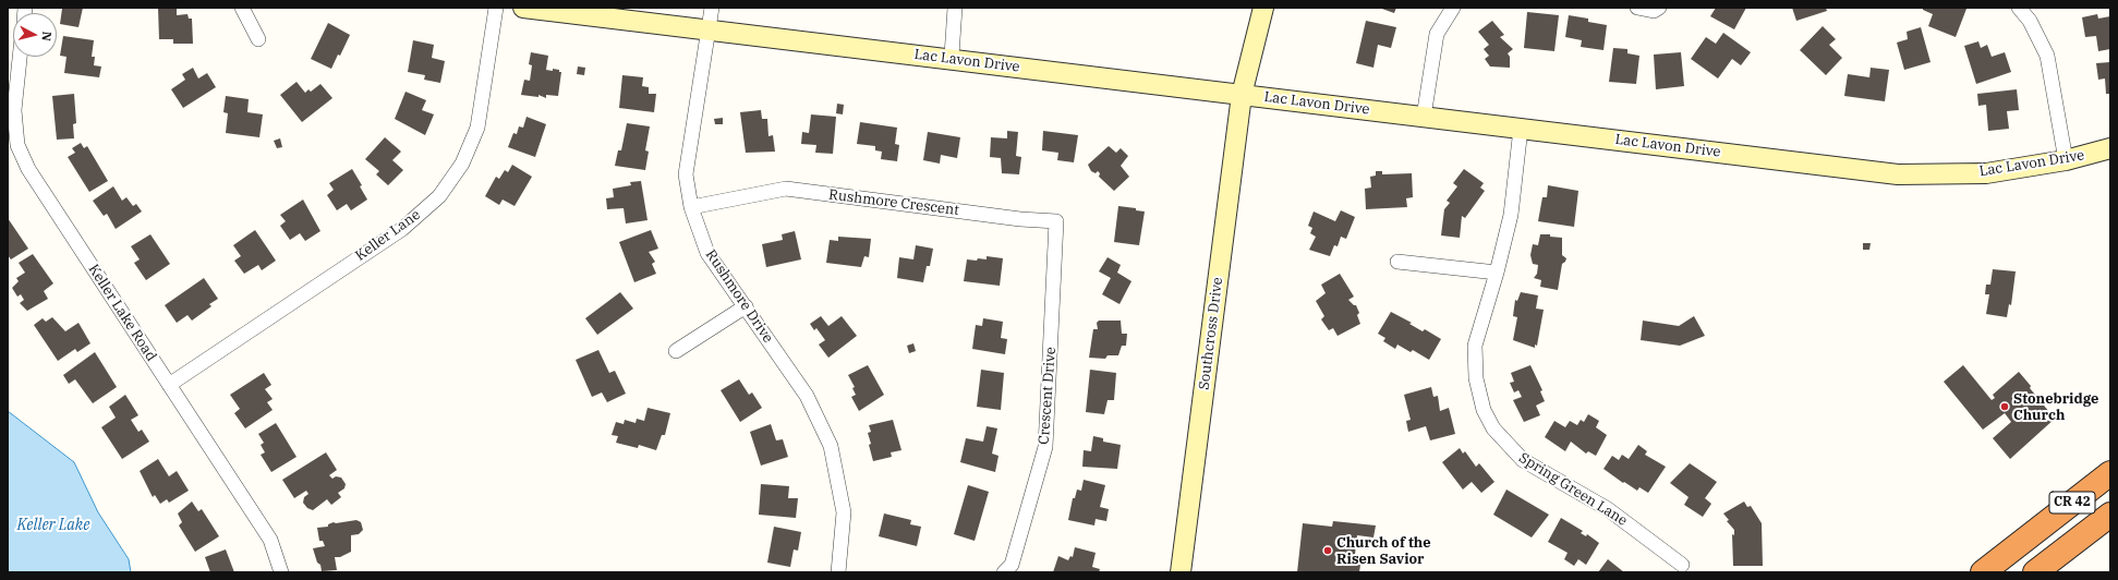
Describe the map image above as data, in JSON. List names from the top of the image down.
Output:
{
  "streets": {
    "highway": ["CR 42"],
    "street": [
      "Lac Lavon Drive",
      "Rushmore Crescent",
      "Keller Lane",
      "Rushmore Drive",
      "Keller Lake Road",
      "Southcross Drive",
      "Crescent Drive",
      "Spring Green Lane"
    ]
  },
  "crossings": [
    ["Lac Lavon Drive", "Rushmore Drive"],
    ["Lac Lavon Drive", "Southcross Drive"],
    ["Lac Lavon Drive", "Spring Green Lane"],
    ["Rushmore Crescent", "Rushmore Drive"],
    ["Rushmore Crescent", "Crescent Drive"],
    ["Keller Lane", "Keller Lake Road"]
  ],
  "water": ["Keller Lake"],
  "places": ["Stonebridge Church", "Church of the Risen Savior"],
  "north": "right"
}
